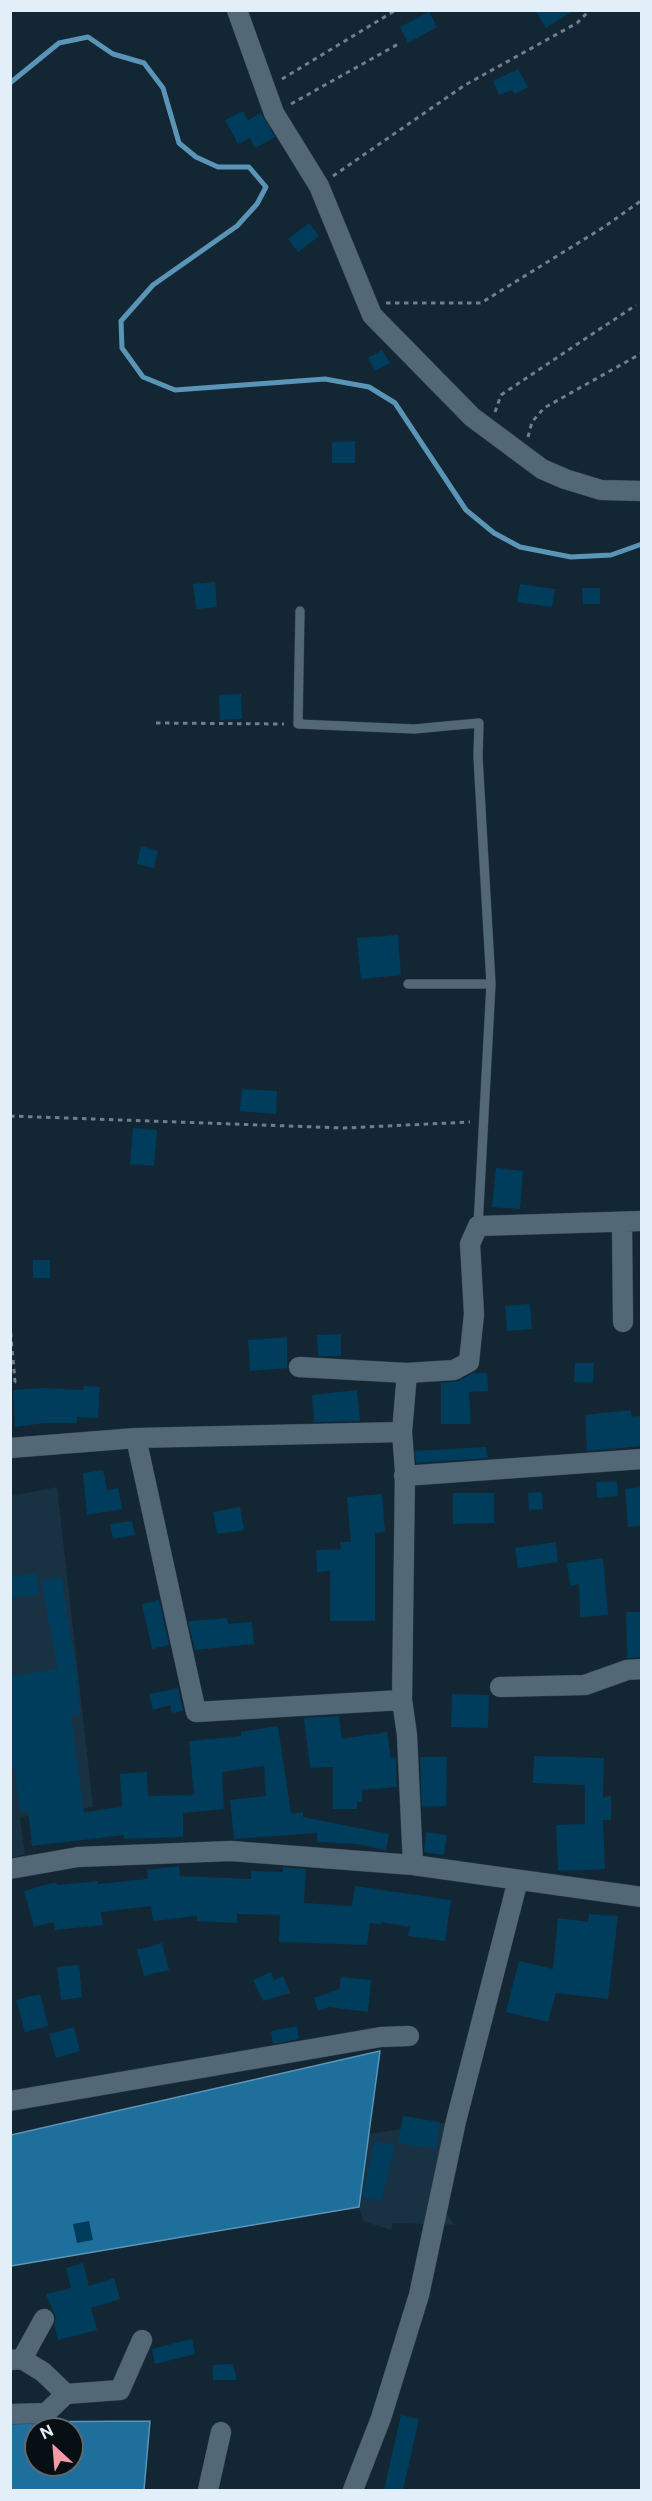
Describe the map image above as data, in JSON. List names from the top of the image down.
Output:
{
  "north": "top left"
}
